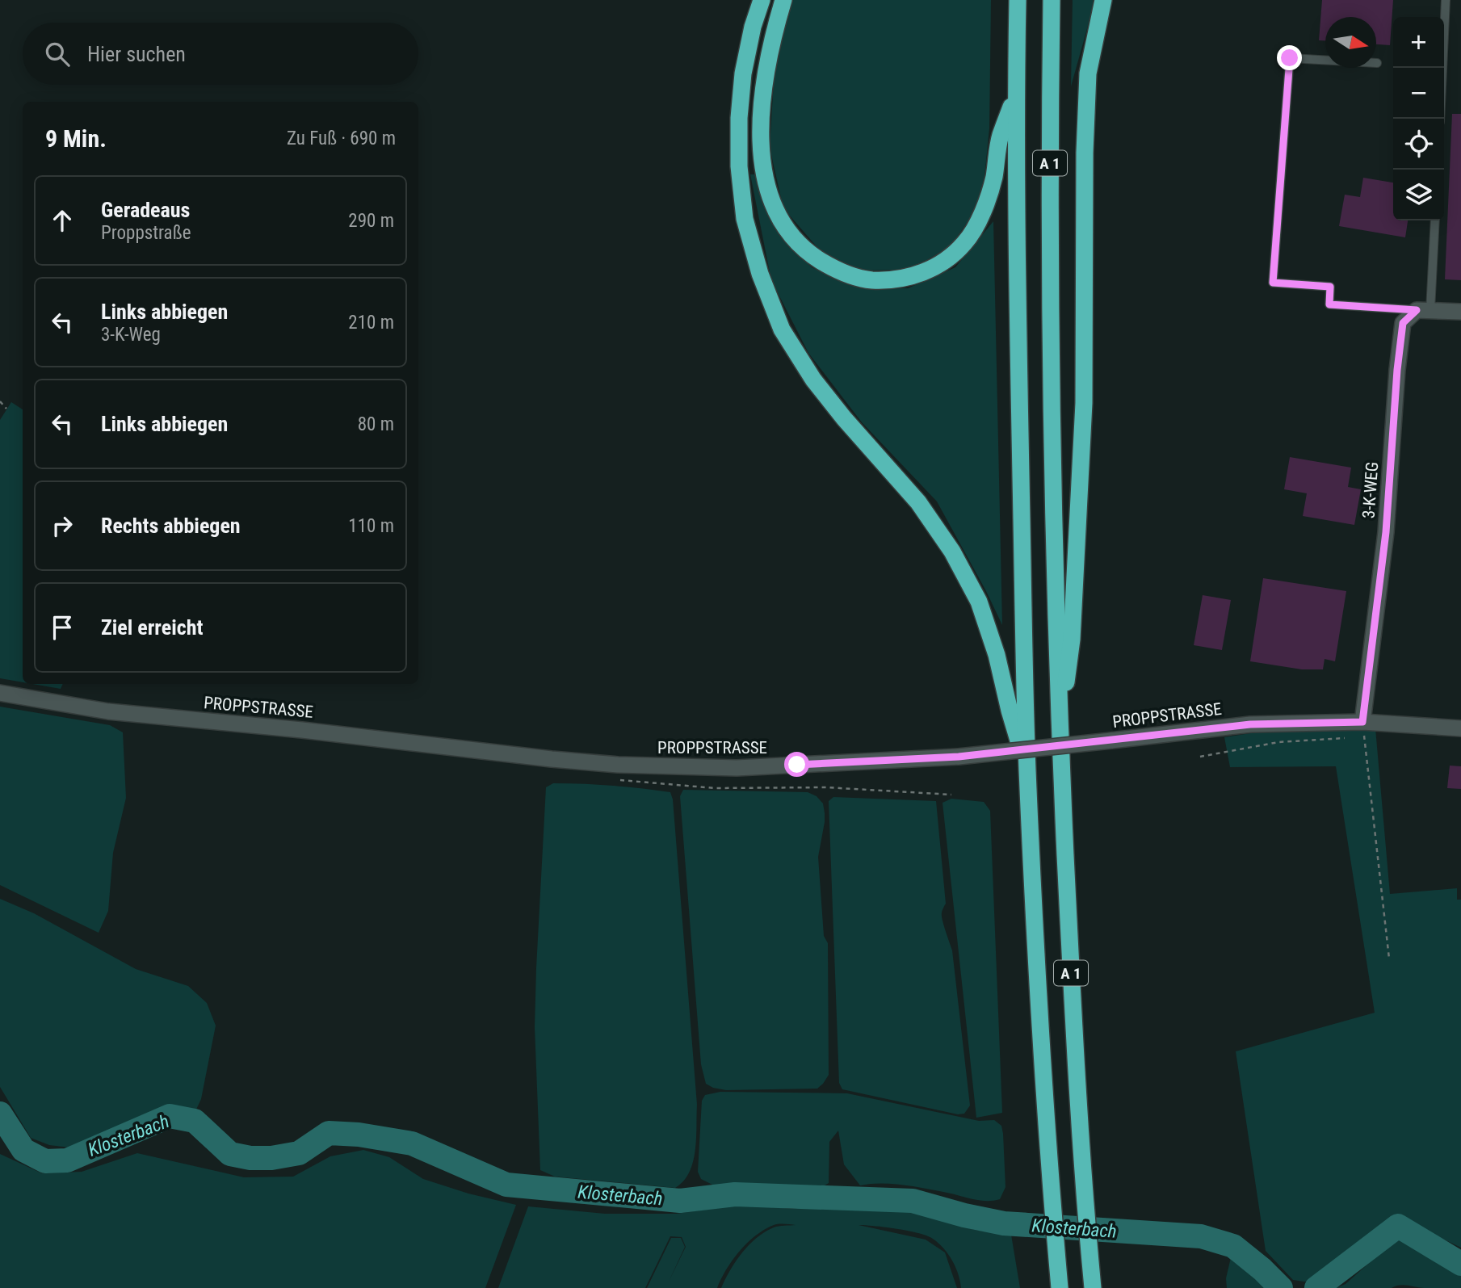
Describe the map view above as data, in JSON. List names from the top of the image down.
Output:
{
  "streets": {
    "highway": ["A 1"],
    "street": ["3-K-WEG", "PROPPSTRASSE"]
  },
  "crossings": [
    ["3-K-WEG", "PROPPSTRASSE"]
  ],
  "water": ["Klosterbach"],
  "north": "right",
  "page": {
    "map_buttons": ["+", "−"],
    "search": "Hier suchen",
    "heading": ["9 Min.", "Zu Fuß · 690 m"],
    "list": [
      ["Geradeaus", "Proppstraße", "290 m"],
      ["Links abbiegen", "3-K-Weg", "210 m"],
      ["Links abbiegen", "80 m"],
      ["Rechts abbiegen", "110 m"],
      "Ziel erreicht"
    ]
  }
}
